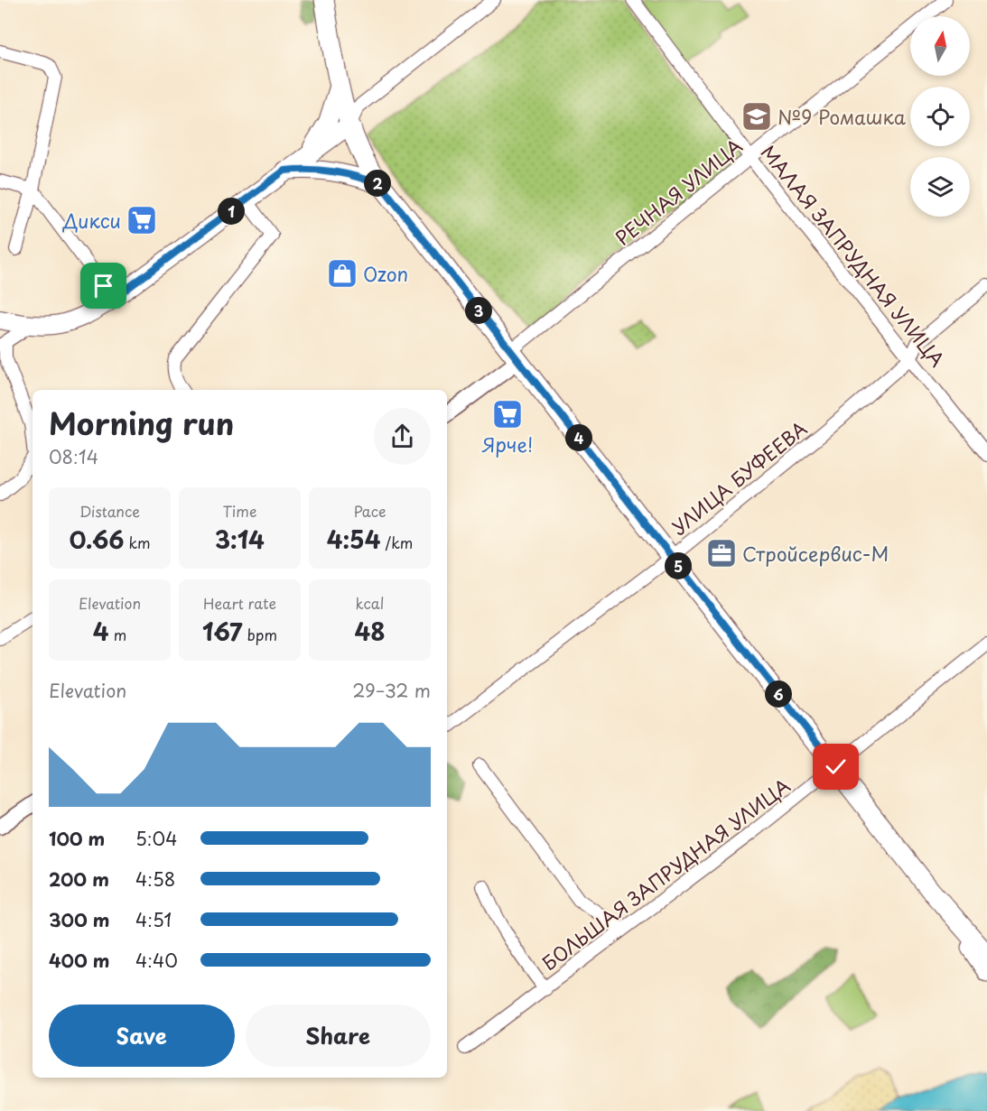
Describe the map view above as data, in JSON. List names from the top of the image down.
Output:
{
  "streets": {
    "street": [
      "РЕЧНАЯ УЛИЦА",
      "МАЛАЯ ЗАПРУДНАЯ УЛИЦА",
      "УЛИЦА БУФЕЕВА",
      "БОЛЬШАЯ ЗАПРУДНАЯ УЛИЦА"
    ]
  },
  "crossings": [
    ["РЕЧНАЯ УЛИЦА", "МАЛАЯ ЗАПРУДНАЯ УЛИЦА"],
    ["МАЛАЯ ЗАПРУДНАЯ УЛИЦА", "УЛИЦА БУФЕЕВА"]
  ],
  "places": {
    "school or university": ["№9 Ромашка"],
    "supermarket": ["Дикси", "Ярче!"],
    "shop": ["Ozon"],
    "office": ["Стройсервис-М"]
  },
  "north": "top",
  "page": {
    "pins": [
      "2",
      "1",
      "3",
      "4",
      "5",
      "6"
    ],
    "heading": ["Morning run", "08:14"],
    "stats": [
      ["Distance", "0.66 km"],
      ["Time", "3:14"],
      ["Pace", "4:54 /km"],
      ["Elevation", "4 m"],
      ["Heart rate", "167 bpm"],
      ["kcal", "48"]
    ],
    "chart": ["Elevation", "29–32 m"],
    "list": [
      {
        "name": "100 m",
        "note": "5:04"
      },
      {
        "name": "200 m",
        "note": "4:58"
      },
      {
        "name": "300 m",
        "note": "4:51"
      },
      {
        "name": "400 m",
        "note": "4:40"
      }
    ],
    "buttons": ["Save", "Share"]
  }
}
